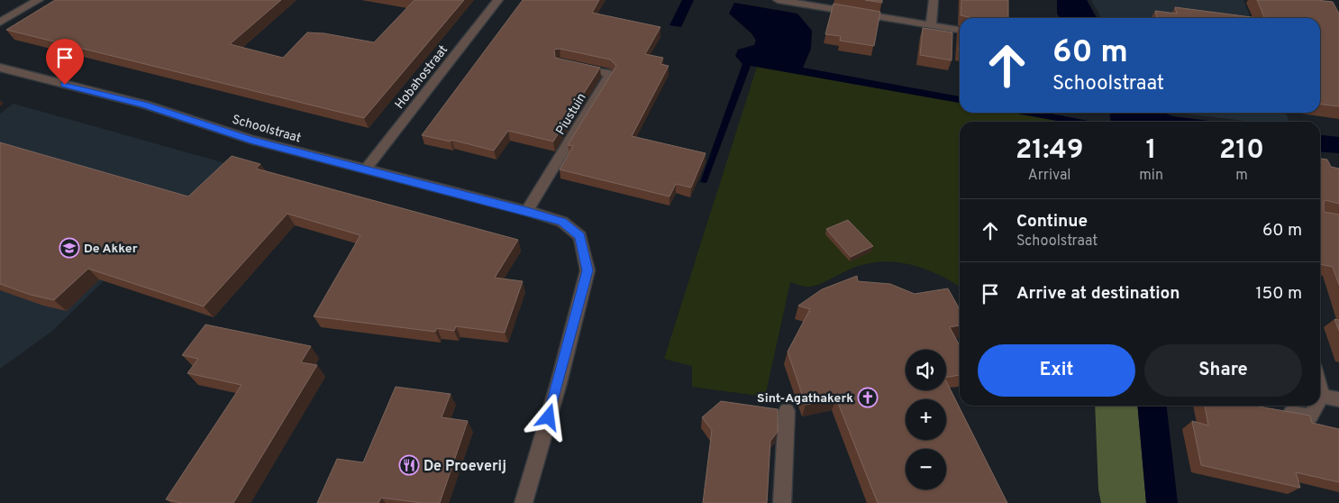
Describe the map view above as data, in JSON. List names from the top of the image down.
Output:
{
  "streets": {
    "street": ["Hobahostraat", "Piustuin", "Schoolstraat"]
  },
  "crossings": [
    ["Hobahostraat", "Schoolstraat"],
    ["Piustuin", "Schoolstraat"]
  ],
  "places": {
    "school or university": ["De Akker"],
    "church": ["Sint-Agathakerk"],
    "restaurant": ["De Proeverij"]
  },
  "page": {
    "turn": ["60 m", "Schoolstraat"],
    "eta": [
      "21:49",
      "Arrival",
      "1",
      "min",
      "210",
      "m"
    ],
    "list": [
      {
        "name": "Continue",
        "note": "Schoolstraat",
        "value": "60 m"
      },
      {
        "name": "Arrive at destination",
        "value": "150 m"
      }
    ],
    "buttons": ["Exit", "Share"],
    "map_buttons": ["+", "−"]
  }
}
